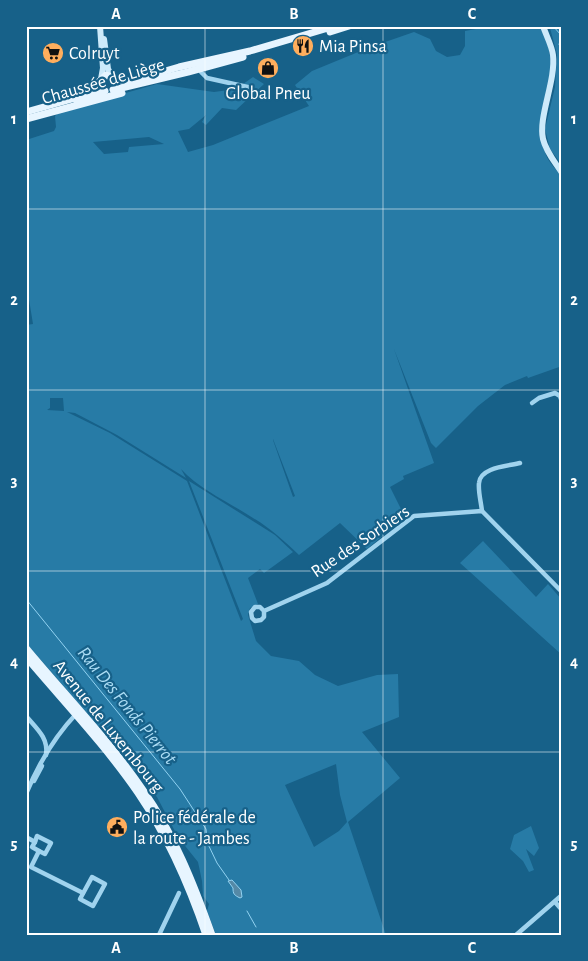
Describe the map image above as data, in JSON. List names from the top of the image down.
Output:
{
  "streets": {
    "main road": ["Chaussée de Liège", "Avenue de Luxembourg"],
    "street": ["Rue des Sorbiers"]
  },
  "water": ["Rau Des Fonds Pierrot"],
  "places": {
    "restaurant": ["Mia Pinsa"],
    "supermarket": ["Colruyt"],
    "shop": ["Global Pneu"],
    "public building": ["Police fédérale de la route - Jambes"]
  },
  "grid": {
    "columns": ["A", "B", "C"],
    "rows": [
      "1",
      "2",
      "3",
      "4",
      "5"
    ]
  }
}
